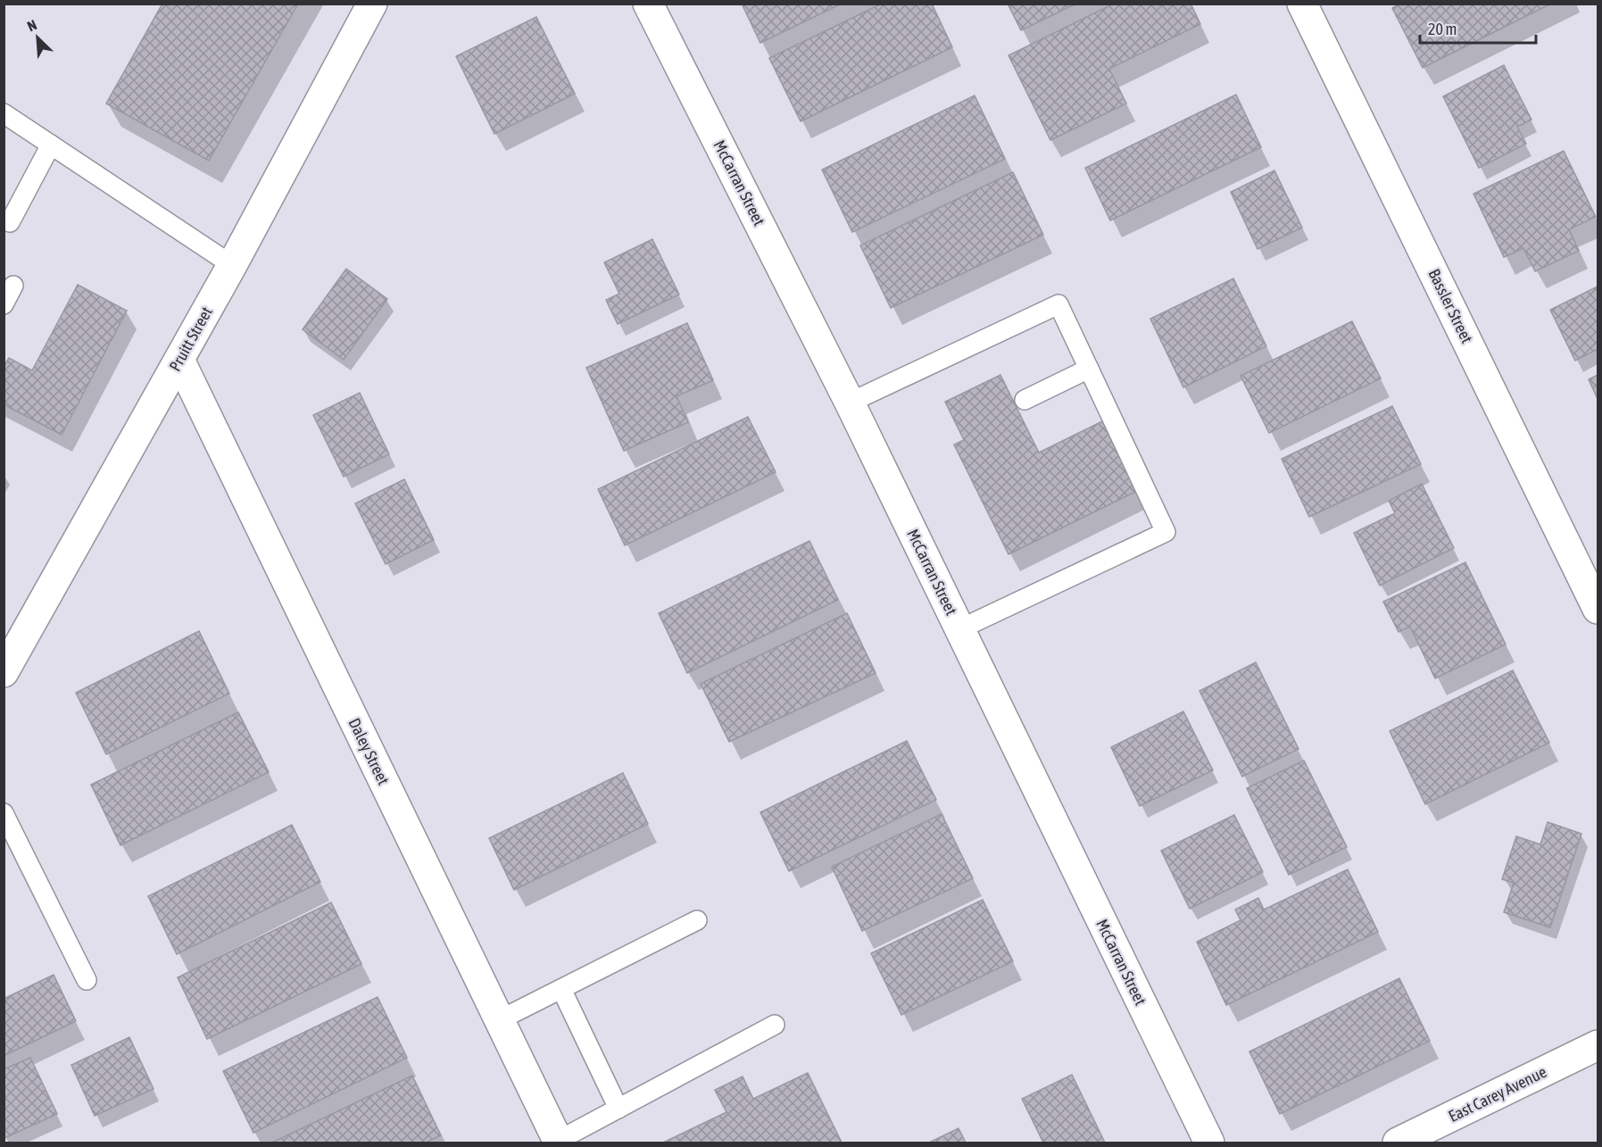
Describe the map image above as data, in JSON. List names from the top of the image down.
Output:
{
  "streets": {
    "street": [
      "McCarran Street",
      "Bassler Street",
      "Pruitt Street",
      "Daley Street",
      "East Carey Avenue"
    ]
  },
  "crossings": [
    ["Pruitt Street", "Daley Street"]
  ],
  "scale_bar": "20 m",
  "north": "top left"
}
